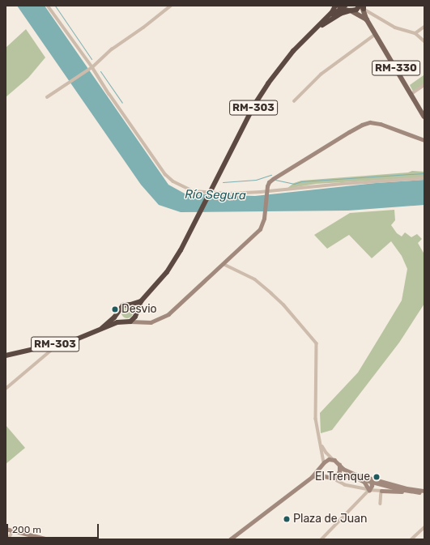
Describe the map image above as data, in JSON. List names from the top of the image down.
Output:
{
  "streets": {
    "highway": ["RM-303"],
    "main road": ["RM-330"]
  },
  "water": ["Río Segura"],
  "places": ["Desvio", "El Trenque", "Plaza de Juan"],
  "scale_bar": "200 m"
}
